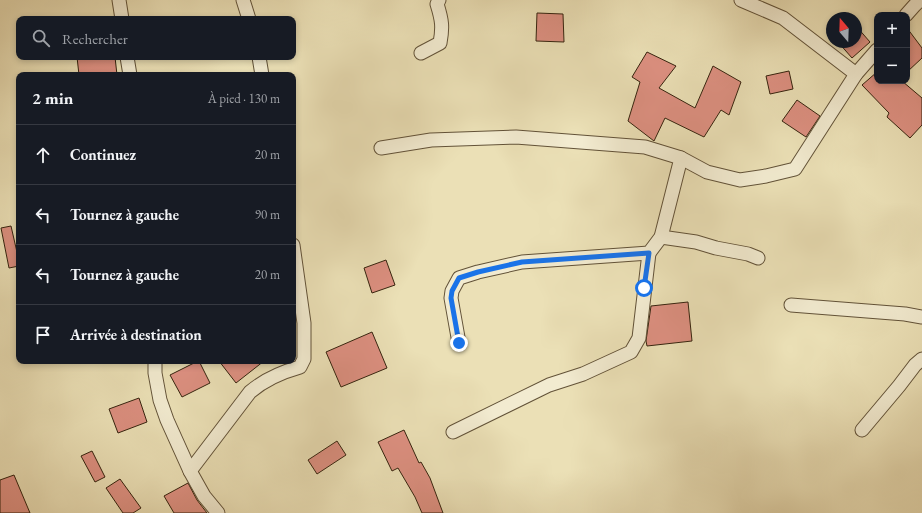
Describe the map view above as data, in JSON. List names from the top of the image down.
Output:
{
  "north": "top",
  "page": {
    "map_buttons": ["+", "−"],
    "search": "Rechercher",
    "heading": ["2 min", "À pied · 130 m"],
    "list": [
      ["Continuez", "20 m"],
      ["Tournez à gauche", "90 m"],
      ["Tournez à gauche", "20 m"],
      "Arrivée à destination"
    ]
  }
}
